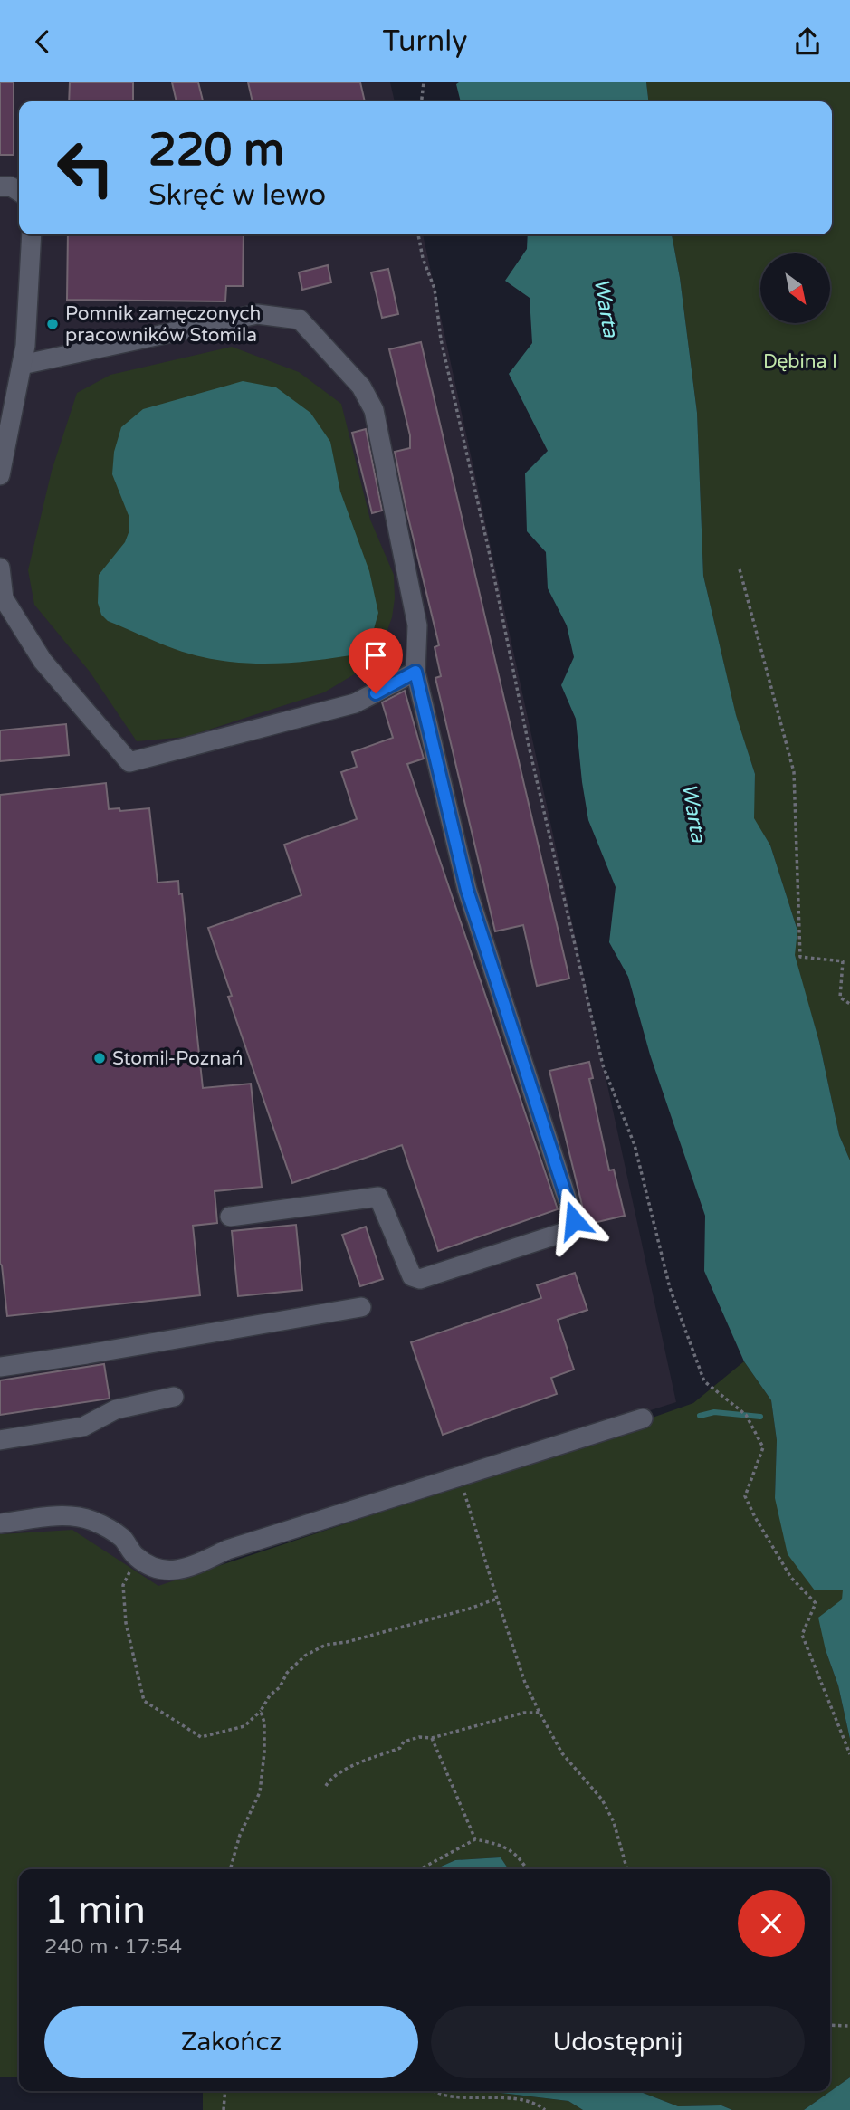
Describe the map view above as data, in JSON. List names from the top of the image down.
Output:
{
  "water": ["Warta"],
  "parks": ["Dębina I"],
  "places": ["Pomnik zamęczonych pracowników Stomila", "Stomil-Poznań"],
  "north": "bottom right",
  "page": {
    "header": "Turnly",
    "turn": ["220 m", "Skręć w lewo"],
    "heading": ["1 min", "240 m · 17:54"],
    "buttons": ["Zakończ", "Udostępnij"]
  }
}
